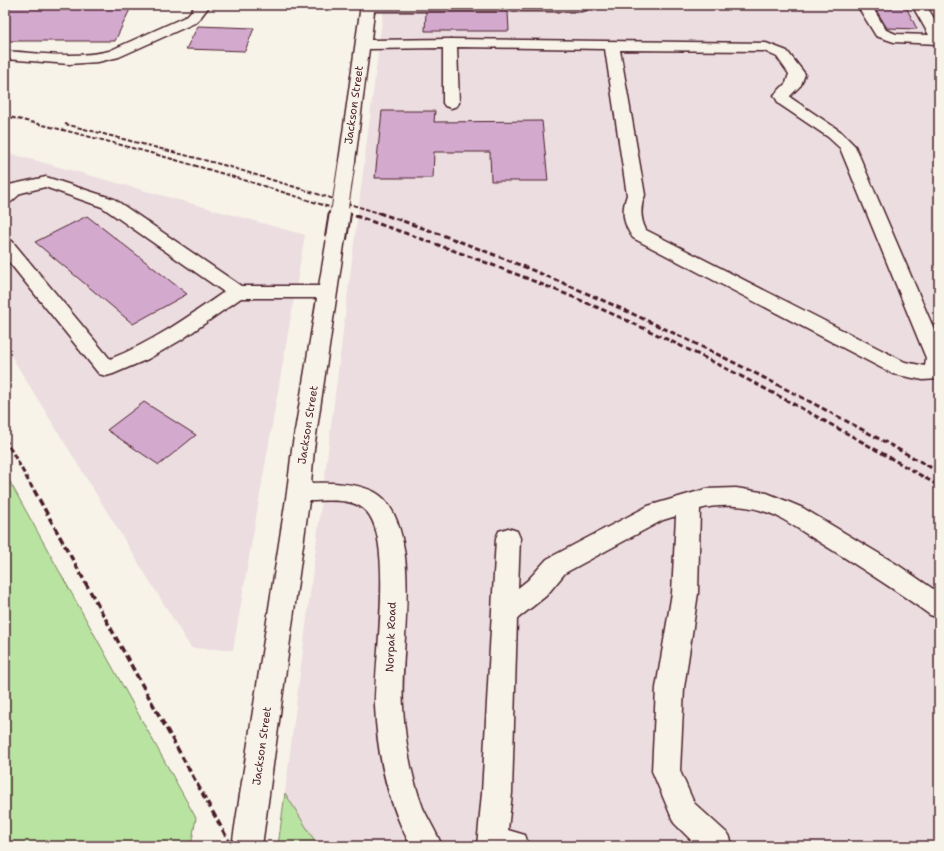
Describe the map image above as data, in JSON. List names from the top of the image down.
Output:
{
  "streets": {
    "street": ["Jackson Street", "Norpak Road"]
  },
  "crossings": [
    ["Jackson Street", "Norpak Road"]
  ]
}
